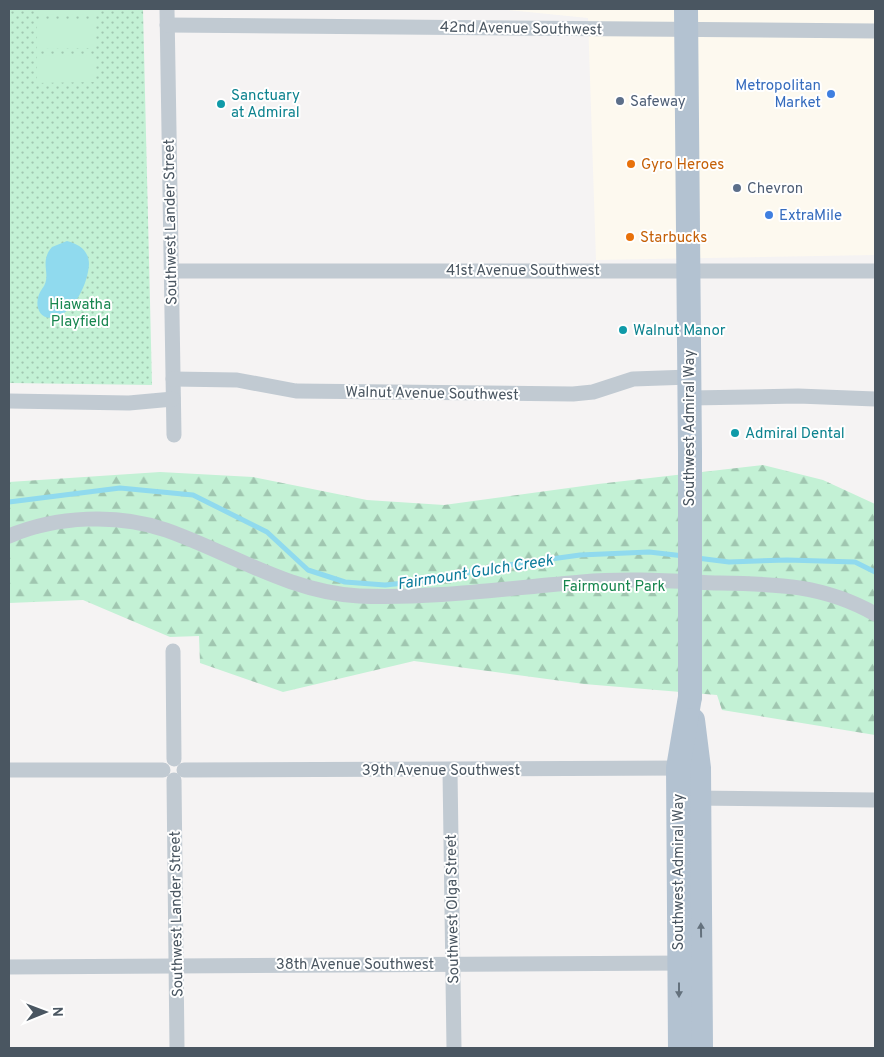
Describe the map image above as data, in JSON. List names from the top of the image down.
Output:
{
  "streets": {
    "main road": ["Southwest Admiral Way"],
    "street": [
      "42nd Avenue Southwest",
      "Southwest Lander Street",
      "41st Avenue Southwest",
      "Walnut Avenue Southwest",
      "39th Avenue Southwest",
      "Southwest Olga Street",
      "38th Avenue Southwest"
    ]
  },
  "crossings": [
    ["42nd Avenue Southwest", "Southwest Lander Street"],
    ["42nd Avenue Southwest", "Southwest Admiral Way"],
    ["Southwest Lander Street", "41st Avenue Southwest"],
    ["Southwest Lander Street", "Walnut Avenue Southwest"],
    ["Southwest Lander Street", "39th Avenue Southwest"],
    ["Southwest Lander Street", "38th Avenue Southwest"],
    ["41st Avenue Southwest", "Southwest Admiral Way"],
    ["Walnut Avenue Southwest", "Southwest Admiral Way"],
    ["Southwest Admiral Way", "39th Avenue Southwest"],
    ["Southwest Admiral Way", "38th Avenue Southwest"],
    ["39th Avenue Southwest", "Southwest Olga Street"],
    ["Southwest Olga Street", "38th Avenue Southwest"]
  ],
  "water": ["Fairmount Gulch Creek"],
  "parks": ["Hiawatha Playfield", "Fairmount Park"],
  "places": [
    "Metropolitan Market",
    "Safeway",
    "Sanctuary at Admiral",
    "Gyro Heroes",
    "Chevron",
    "ExtraMile",
    "Starbucks",
    "Walnut Manor",
    "Admiral Dental"
  ],
  "north": "right"
}
